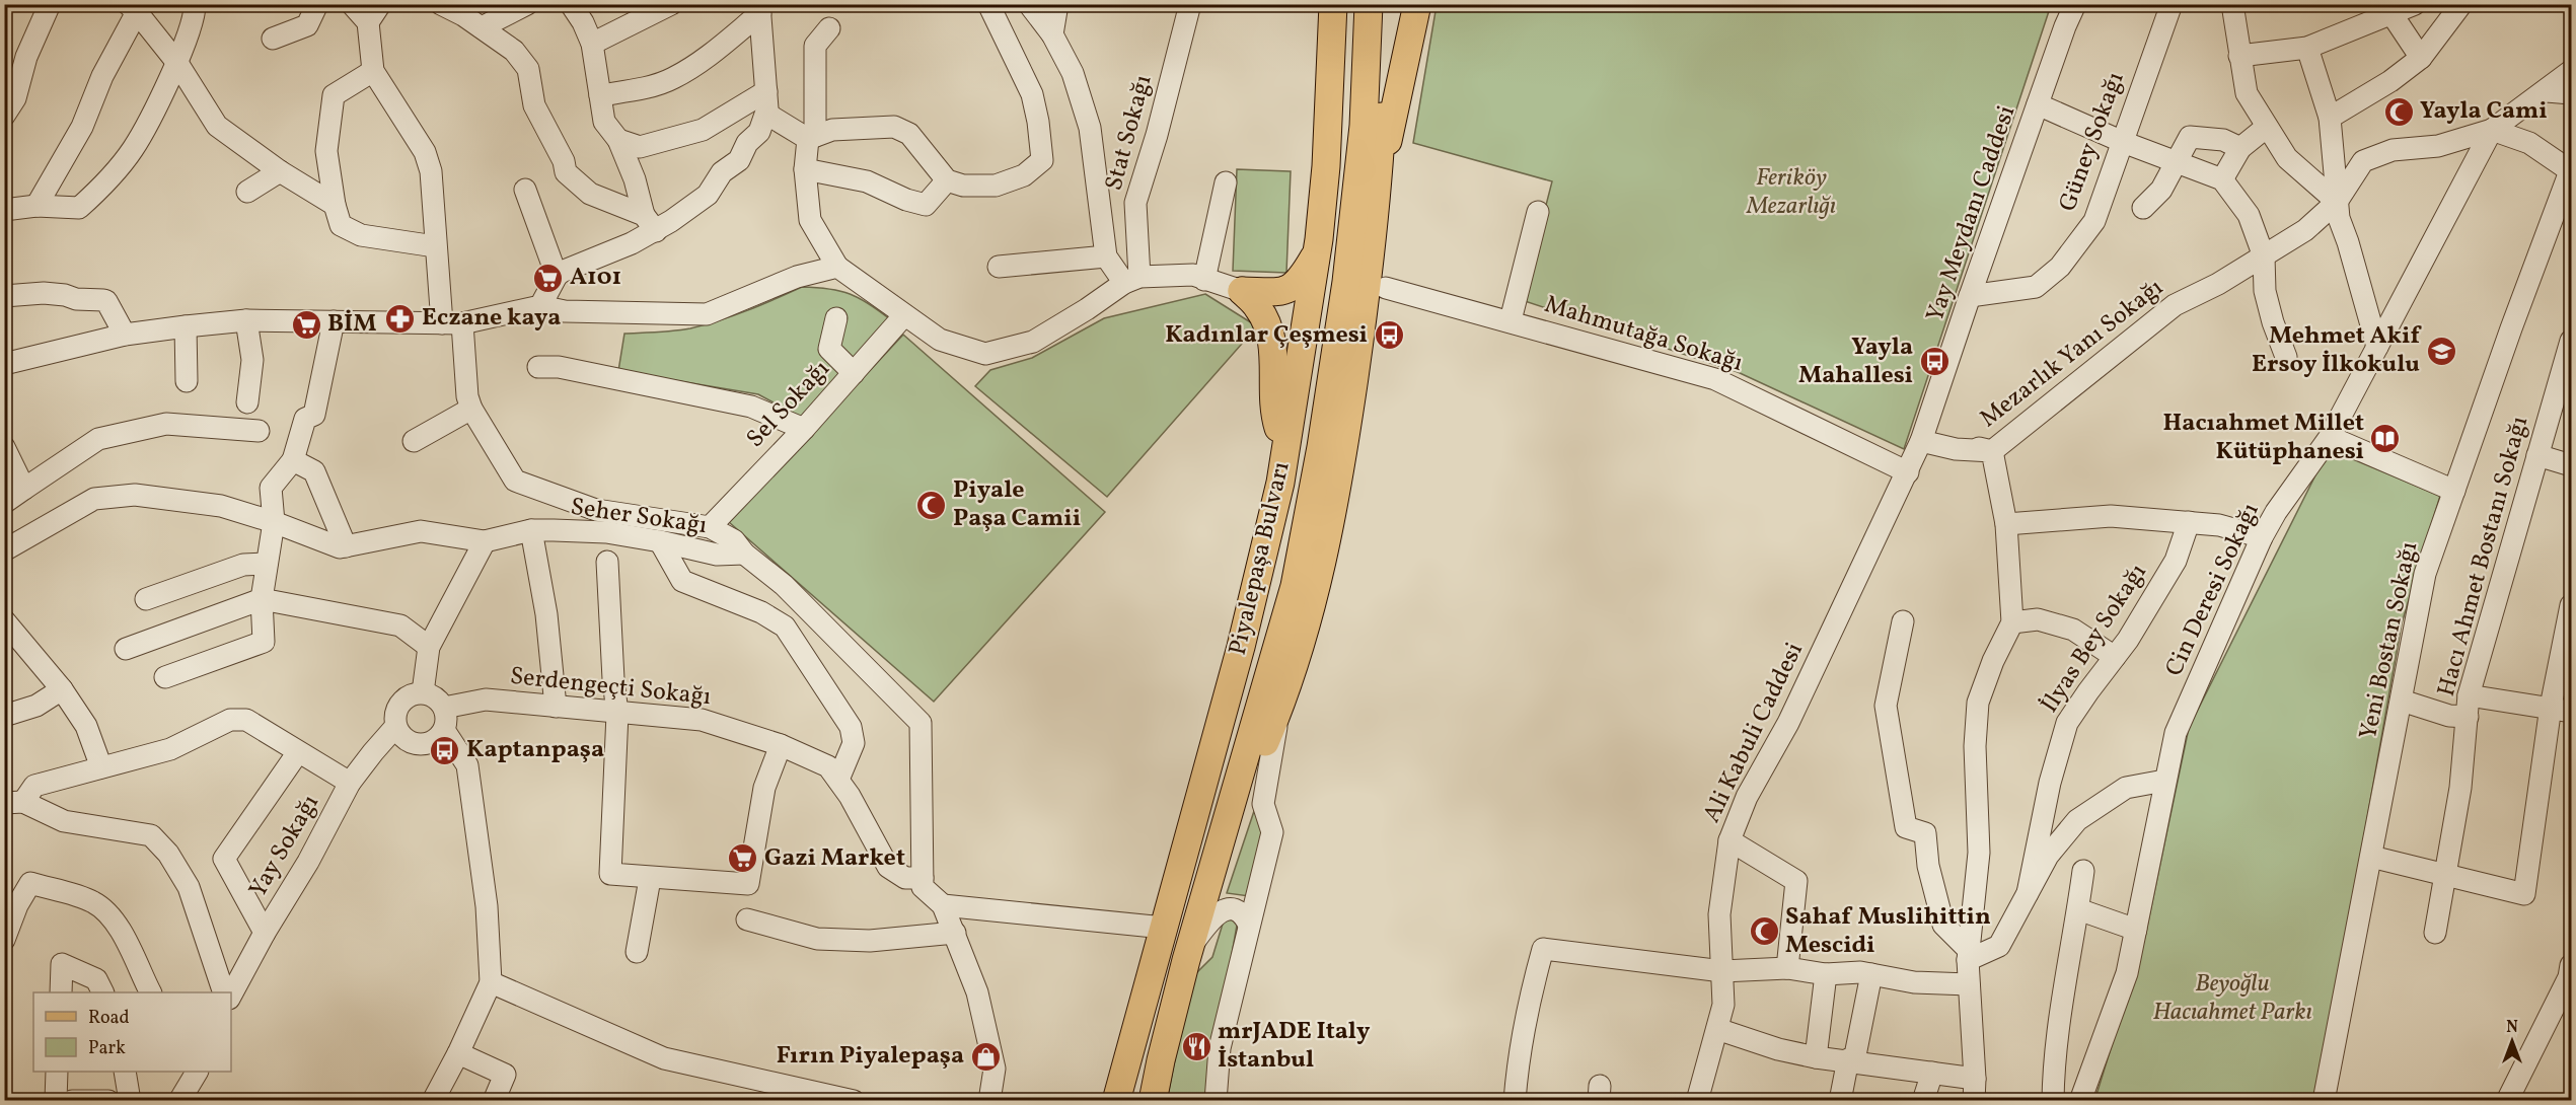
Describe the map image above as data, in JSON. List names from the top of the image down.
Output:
{
  "streets": {
    "main road": ["Piyalepaşa Bulvarı"],
    "street": [
      "Stat Sokağı",
      "Güney Sokağı",
      "Yay Meydanı Caddesi",
      "Mahmutağa Sokağı",
      "Mezarlık Yanı Sokağı",
      "Sel Sokağı",
      "Seher Sokağı",
      "Hacı Ahmet Bostanı Sokağı",
      "Cin Deresi Sokağı",
      "İlyas Bey Sokağı",
      "Yeni Bostan Sokağı",
      "Serdengeçti Sokağı",
      "Ali Kabuli Caddesi",
      "Yay Sokağı"
    ]
  },
  "crossings": [
    ["Güney Sokağı", "Yay Meydanı Caddesi"],
    ["Yay Meydanı Caddesi", "Mezarlık Yanı Sokağı"],
    ["Yay Meydanı Caddesi", "Ali Kabuli Caddesi"],
    ["Mahmutağa Sokağı", "Ali Kabuli Caddesi"],
    ["Mezarlık Yanı Sokağı", "Cin Deresi Sokağı"],
    ["Mezarlık Yanı Sokağı", "Ali Kabuli Caddesi"],
    ["Serdengeçti Sokağı", "Yay Sokağı"]
  ],
  "parks": ["Feriköy Mezarlığı", "Beyoğlu Hacıahmet Parkı"],
  "places": {
    "mosque": ["Yayla Cami", "Piyale Paşa Camii", "Sahaf Muslihittin Mescidi"],
    "supermarket": ["A101", "BİM", "Gazi Market"],
    "pharmacy": ["Eczane kaya"],
    "bus stop": ["Kadınlar Çeşmesi", "Yayla Mahallesi", "Kaptanpaşa"],
    "school or university": ["Mehmet Akif Ersoy İlkokulu"],
    "library": ["Hacıahmet Millet Kütüphanesi"],
    "restaurant": ["mrJADE Italy İstanbul"],
    "shop": ["Fırın Piyalepaşa"]
  },
  "legend": ["Road", "Park"],
  "north": "top"
}
